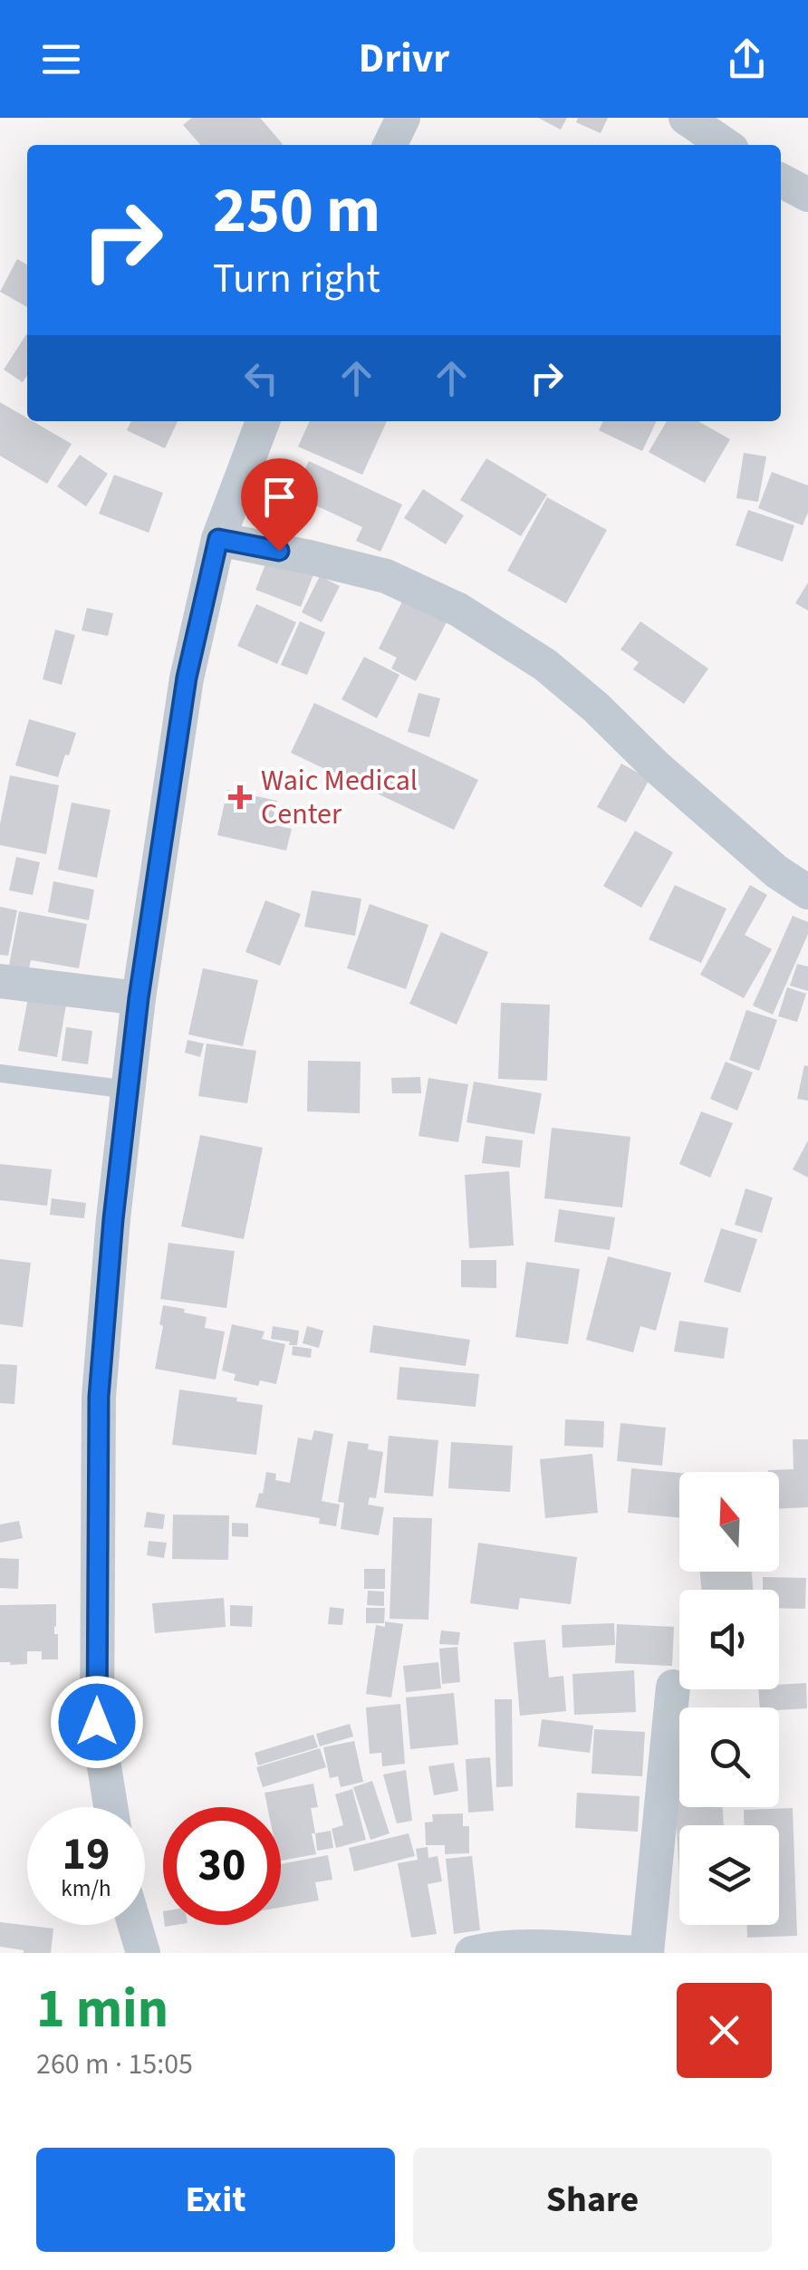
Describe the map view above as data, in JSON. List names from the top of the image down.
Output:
{
  "places": {
    "health": ["Waic Medical Center"]
  },
  "north": "top",
  "page": {
    "header": "Drivr",
    "turn": ["250 m", "Turn right"],
    "speed": "19 km/h",
    "limit": "30",
    "heading": ["1 min", "260 m · 15:05"],
    "buttons": ["Exit", "Share"]
  }
}
